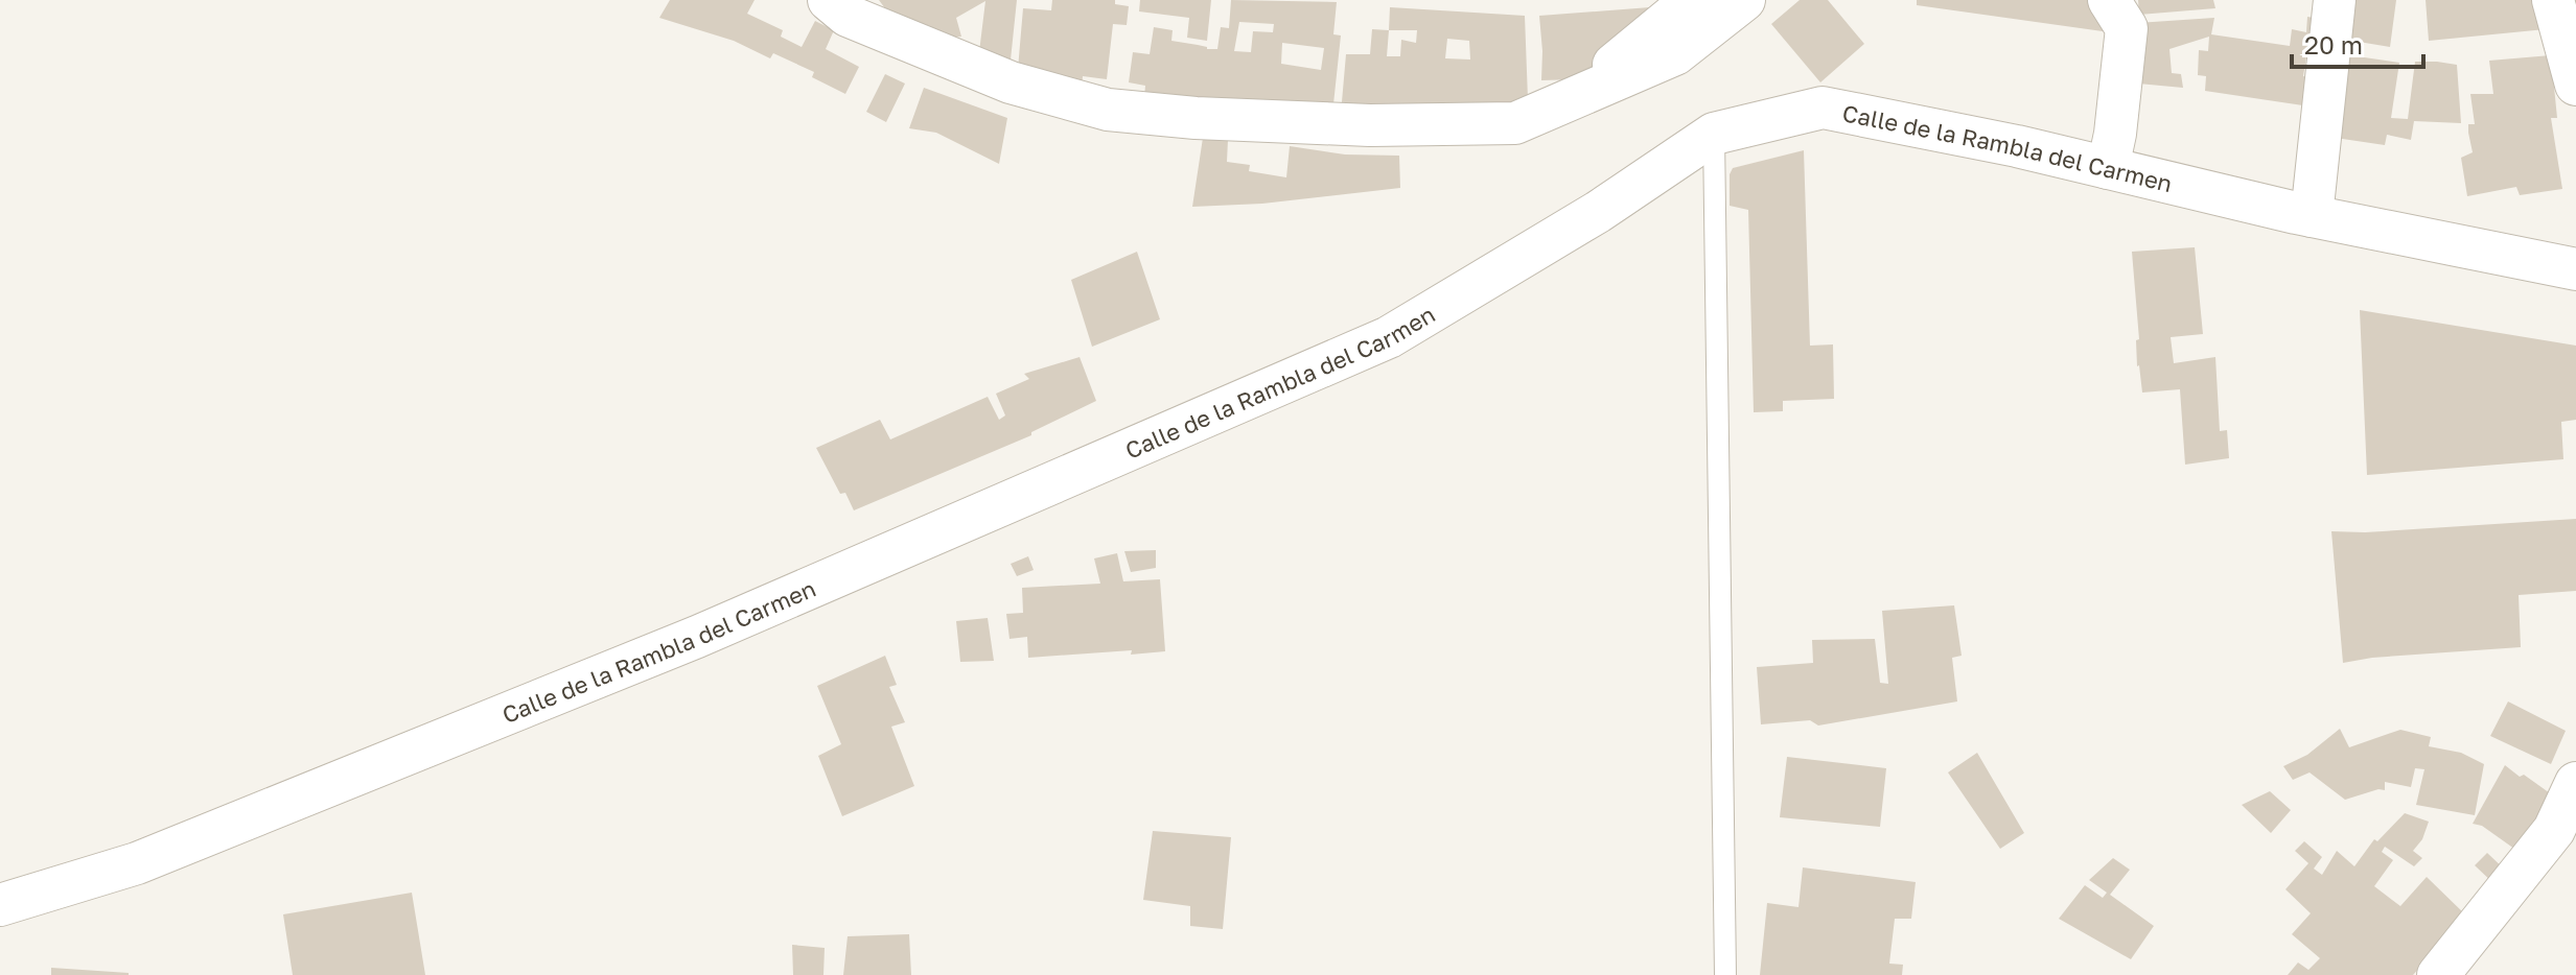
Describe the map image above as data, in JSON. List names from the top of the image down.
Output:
{
  "streets": {
    "street": ["Calle de la Rambla del Carmen"]
  },
  "scale_bar": "20 m"
}
